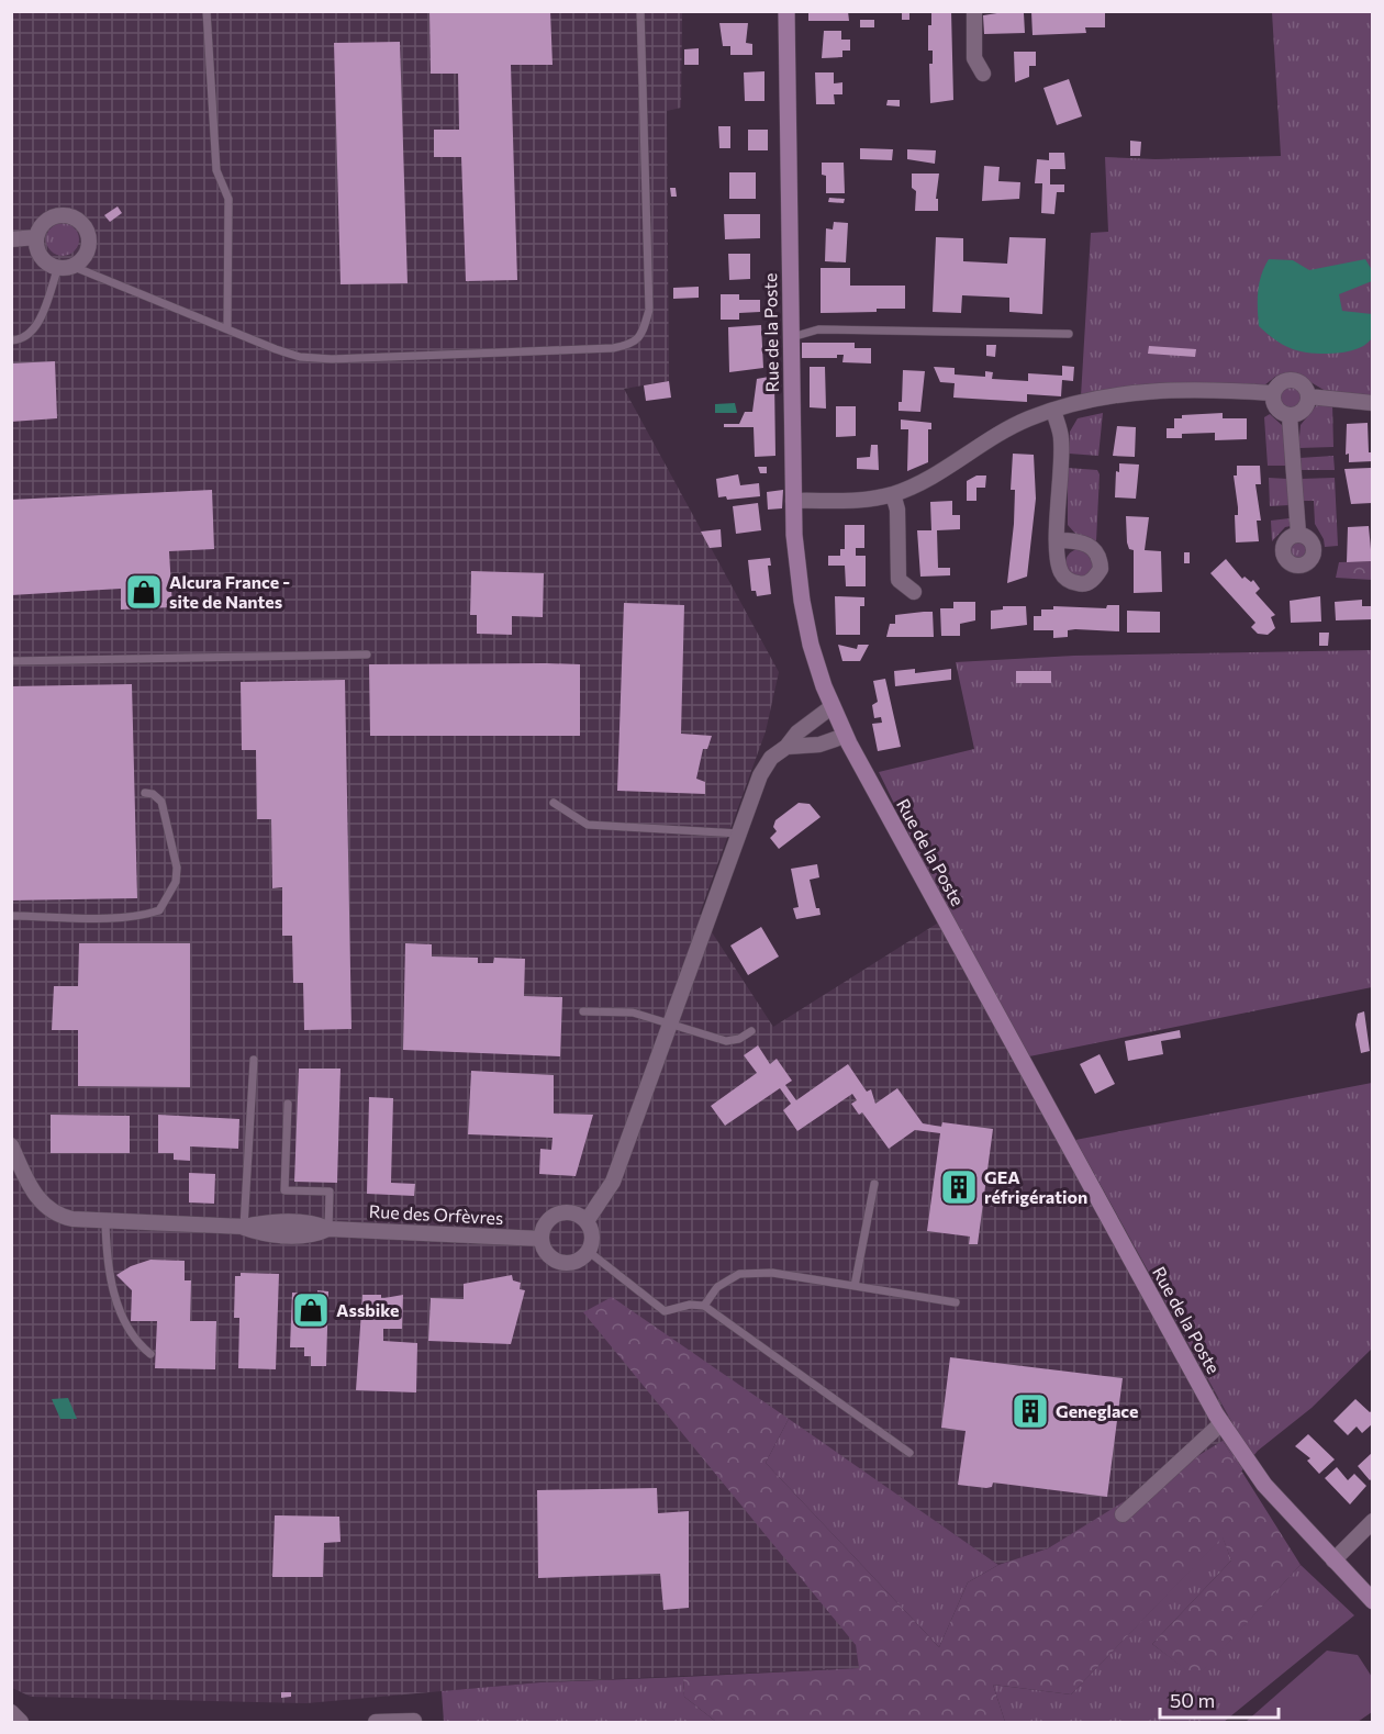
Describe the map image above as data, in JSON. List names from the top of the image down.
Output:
{
  "streets": {
    "street": ["Rue de la Poste", "Rue des Orfèvres"]
  },
  "places": {
    "shop": ["Alcura France - site de Nantes", "Assbike"],
    "building": ["GEA réfrigération", "Geneglace"]
  },
  "scale_bar": "50 m"
}
